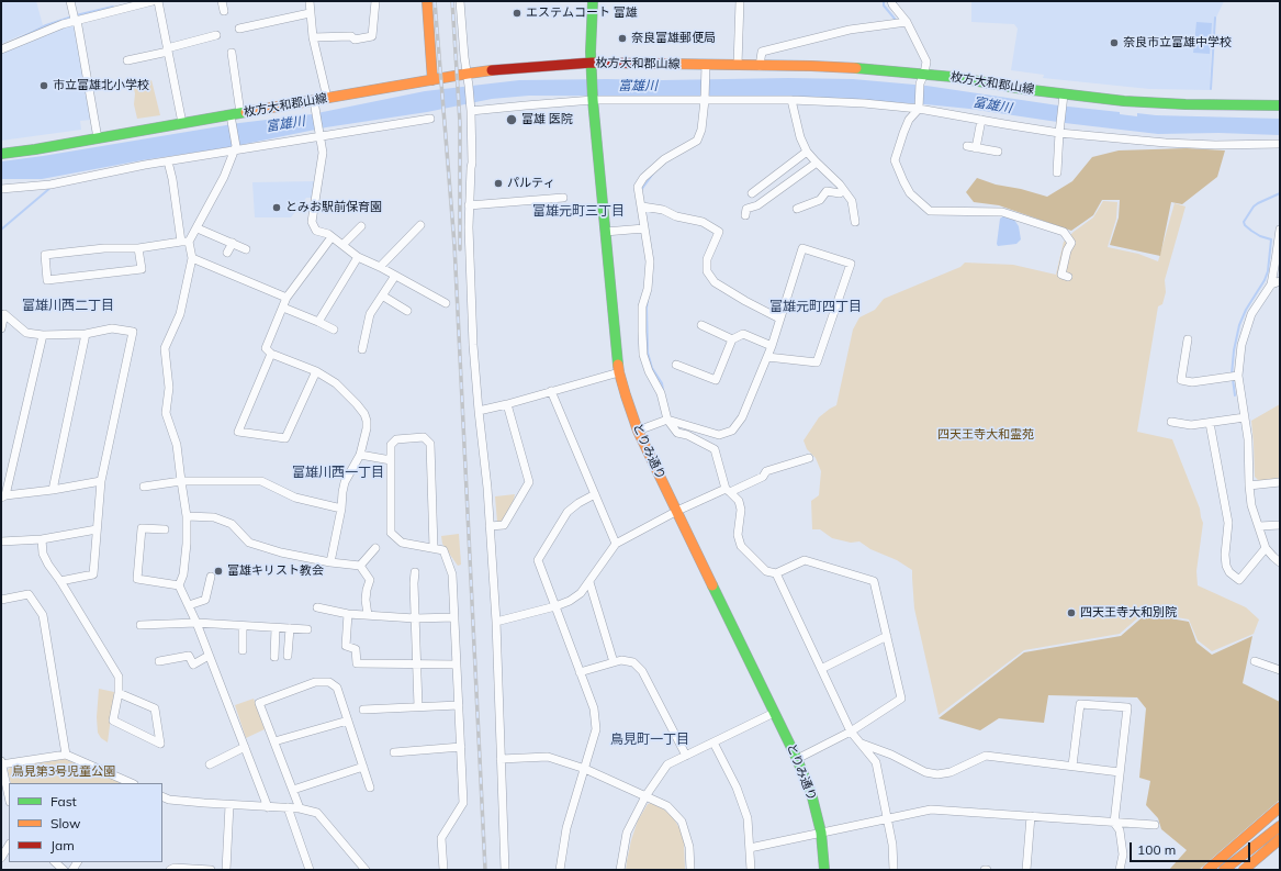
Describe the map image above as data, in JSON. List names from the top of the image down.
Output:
{
  "streets": {
    "main road": ["枚方大和郡山線", "とりみ通り"]
  },
  "crossings": [
    ["枚方大和郡山線", "とりみ通り"]
  ],
  "districts": [
    "富雄元町三丁目",
    "富雄川西二丁目",
    "富雄元町四丁目",
    "富雄川西一丁目",
    "鳥見町一丁目"
  ],
  "water": ["富雄川"],
  "parks": ["四天王寺大和霊苑", "鳥見第3号児童公園"],
  "places": [
    "エステムコート 富雄",
    "奈良富雄郵便局",
    "奈良市立富雄中学校",
    "市立富雄北小学校",
    "富雄 医院",
    "パルティ",
    "とみお駅前保育園",
    "富雄キリスト教会",
    "四天王寺大和別院"
  ],
  "legend": ["Fast", "Slow", "Jam"],
  "scale_bar": "100 m"
}
